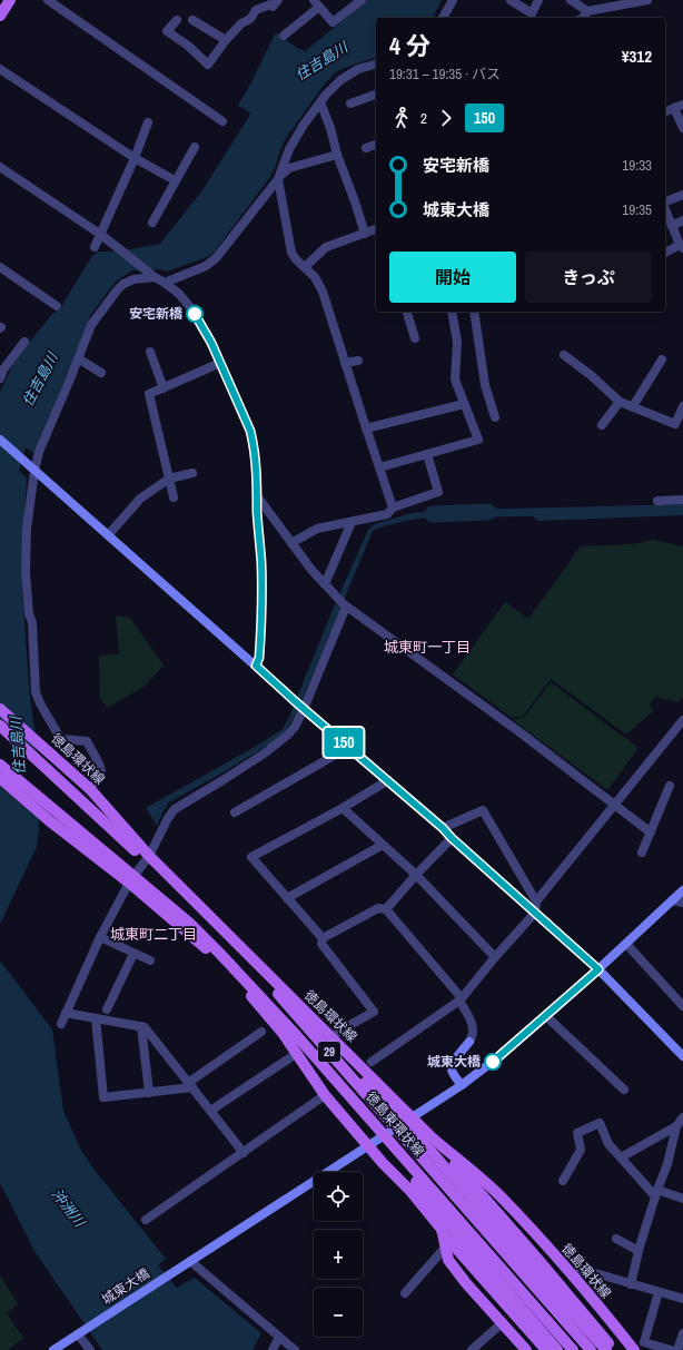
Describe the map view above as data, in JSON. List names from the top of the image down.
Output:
{
  "streets": {
    "main road": ["徳島環状線", "29", "徳島東環状線"],
    "street": ["城東大橋"]
  },
  "crossings": [
    ["徳島環状線", "29"],
    ["徳島環状線", "城東大橋"],
    ["29", "城東大橋"]
  ],
  "districts": ["城東町一丁目", "城東町二丁目"],
  "water": ["住吉島川", "沖洲川"],
  "places": ["安宅新橋", "城東大橋"],
  "lines": ["bus line 150"],
  "page": {
    "on_map": "150",
    "heading": ["4 分", "19:31 – 19:35 · バス", "¥312"],
    "legs": ["2", "150"],
    "list": [
      {
        "name": "安宅新橋",
        "value": "19:33"
      },
      {
        "name": "城東大橋",
        "value": "19:35"
      }
    ],
    "buttons": ["開始", "きっぷ"],
    "map_buttons": ["+", "−"]
  }
}
